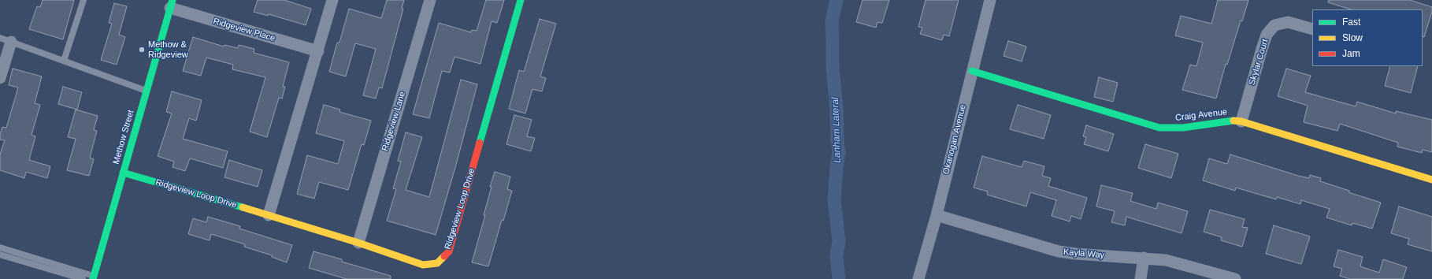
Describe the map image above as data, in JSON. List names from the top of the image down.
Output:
{
  "streets": {
    "street": [
      "Ridgeview Place",
      "Skylar Court",
      "Craig Avenue",
      "Ridgeview Lane",
      "Methow Street",
      "Okanogan Avenue",
      "Ridgeview Loop Drive",
      "Kayla Way"
    ]
  },
  "crossings": [
    ["Ridgeview Place", "Methow Street"],
    ["Skylar Court", "Craig Avenue"],
    ["Craig Avenue", "Okanogan Avenue"],
    ["Ridgeview Lane", "Ridgeview Loop Drive"],
    ["Methow Street", "Ridgeview Loop Drive"],
    ["Okanogan Avenue", "Kayla Way"]
  ],
  "water": ["Lanham Lateral"],
  "places": ["Methow & Ridgeview"],
  "legend": ["Fast", "Slow", "Jam"]
}
